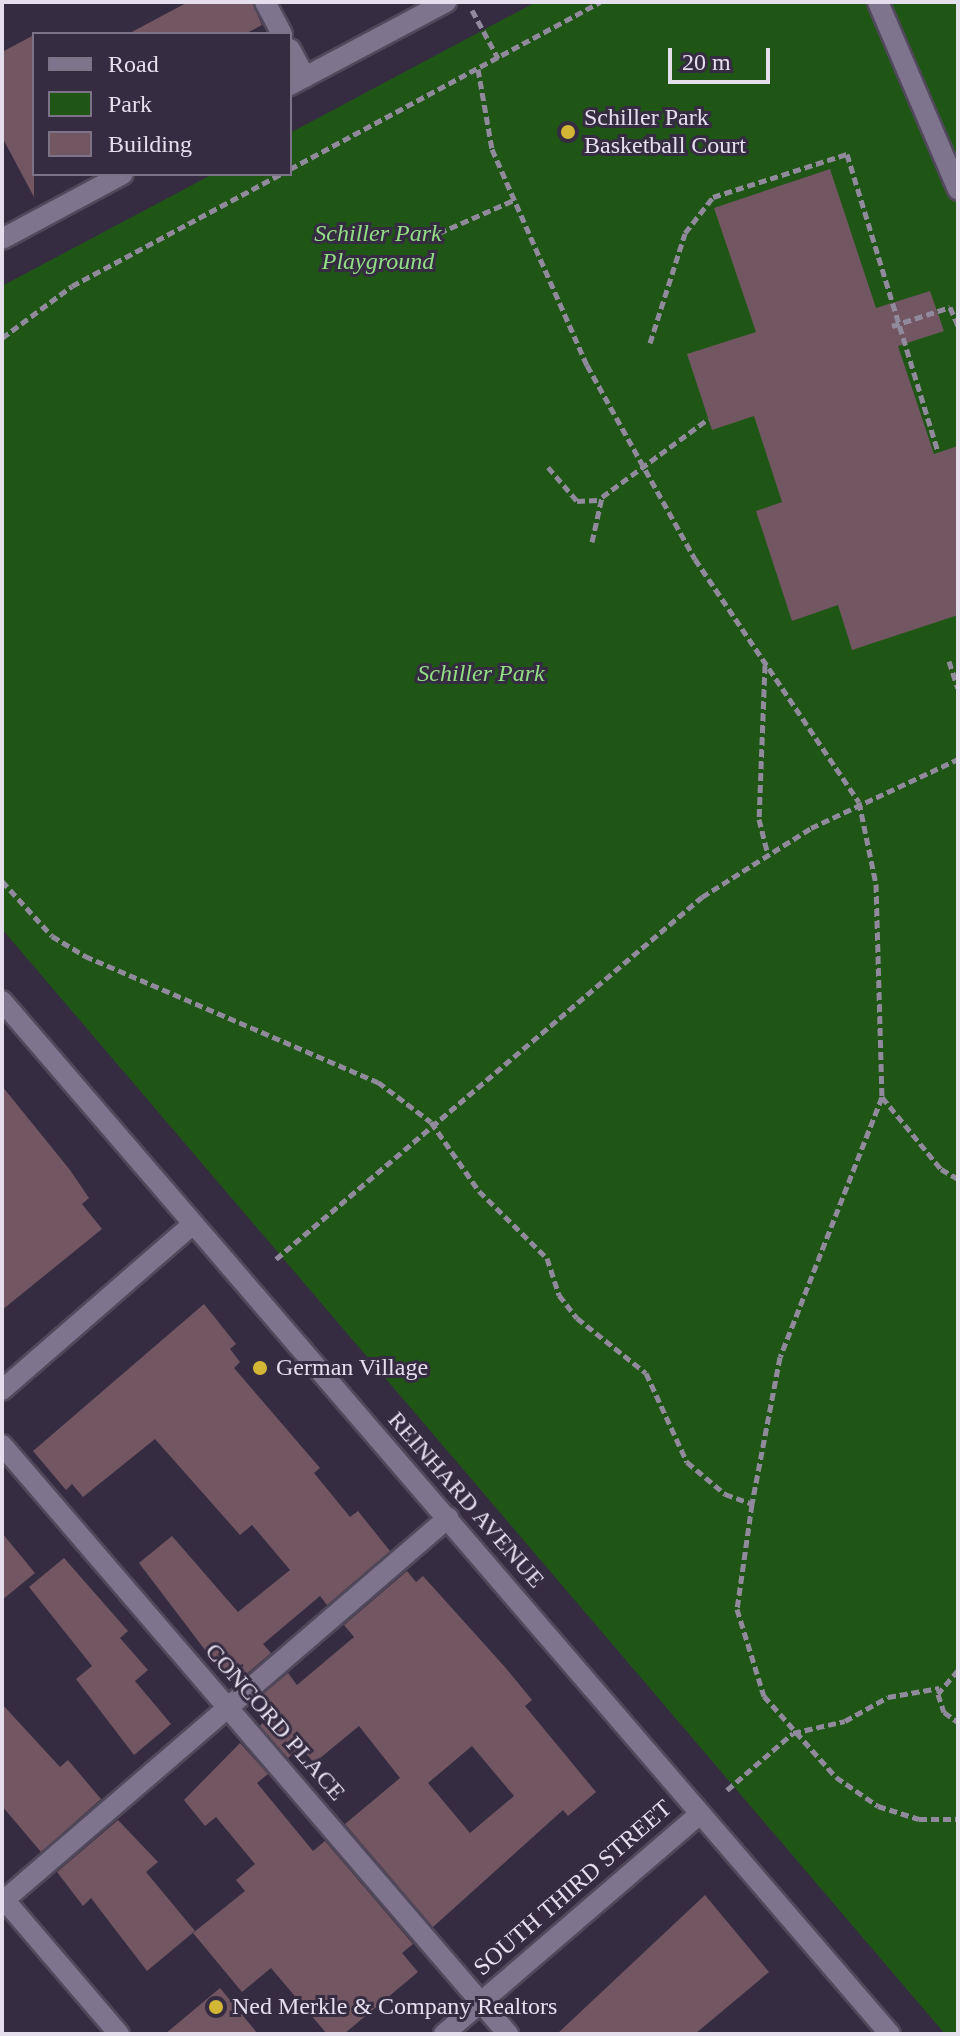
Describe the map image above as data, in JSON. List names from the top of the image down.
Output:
{
  "streets": {
    "street": ["REINHARD AVENUE", "CONCORD PLACE", "SOUTH THIRD STREET"]
  },
  "crossings": [
    ["REINHARD AVENUE", "SOUTH THIRD STREET"],
    ["CONCORD PLACE", "SOUTH THIRD STREET"]
  ],
  "parks": ["Schiller Park Playground", "Schiller Park"],
  "places": ["Schiller Park Basketball Court", "German Village", "Ned Merkle & Company Realtors"],
  "legend": ["Road", "Park", "Building"],
  "scale_bar": "20 m"
}
